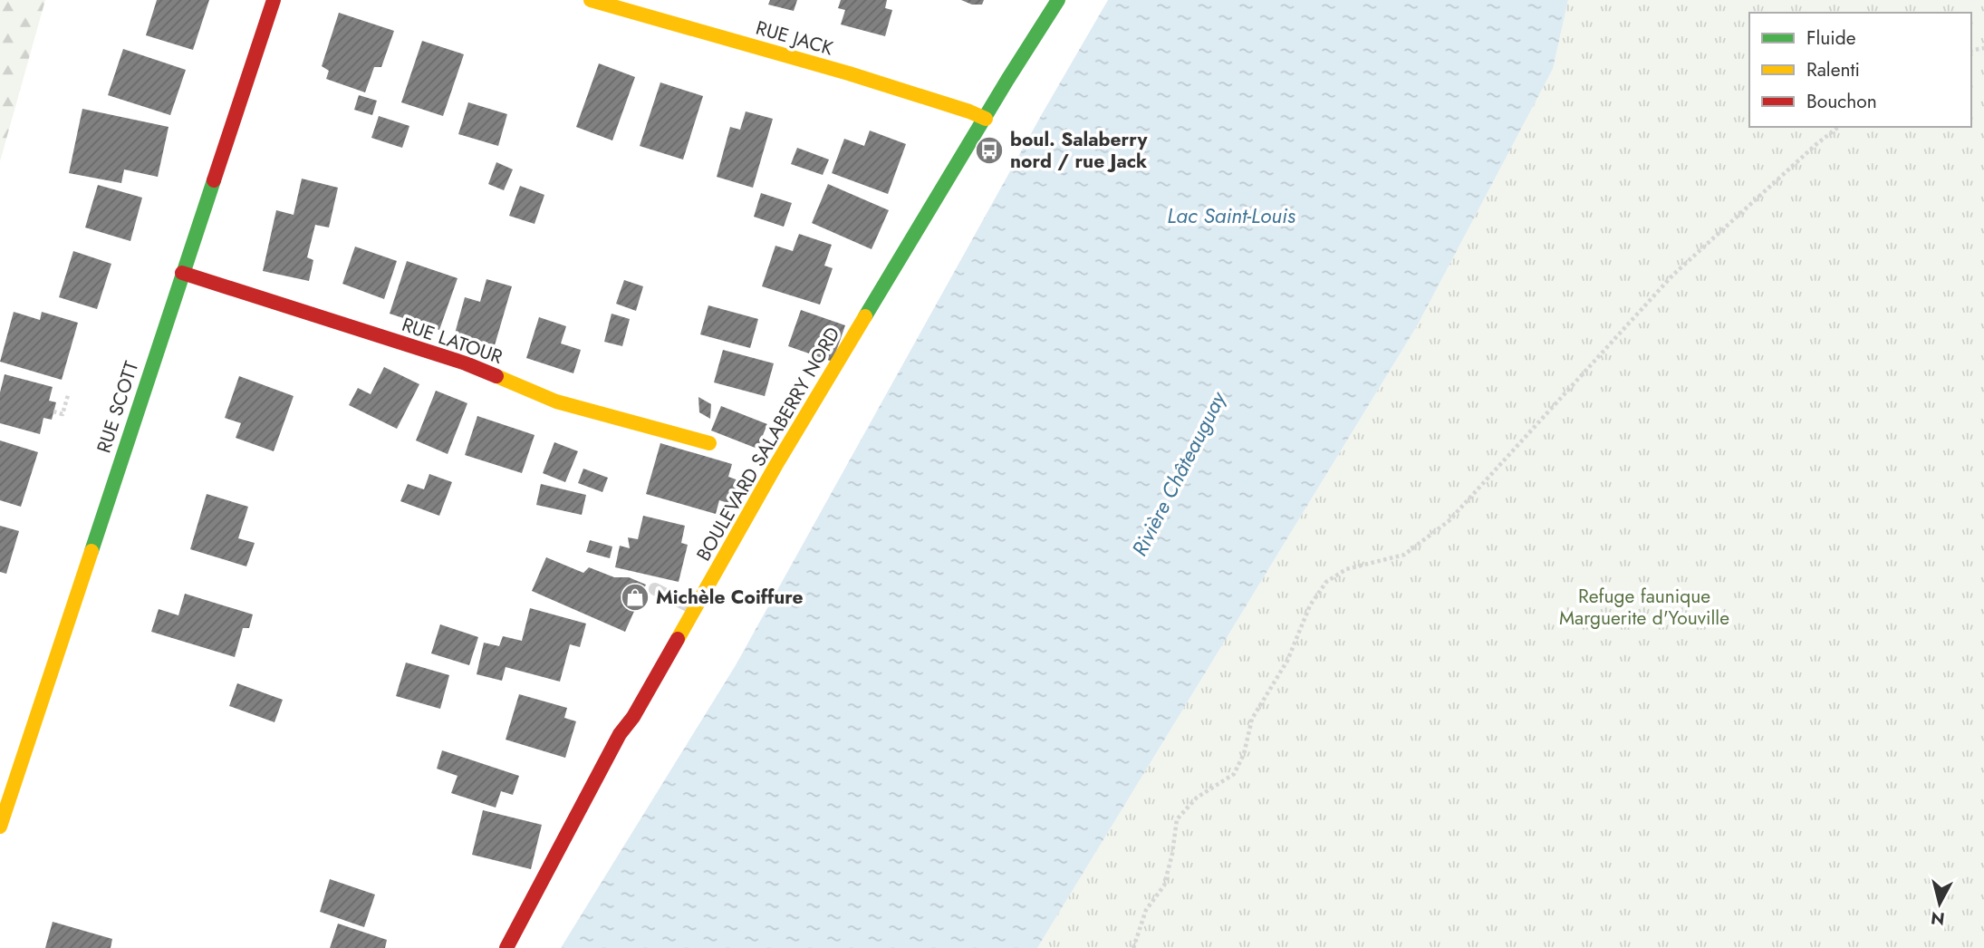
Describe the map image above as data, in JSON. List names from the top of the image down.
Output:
{
  "streets": {
    "street": [
      "RUE JACK",
      "RUE LATOUR",
      "RUE SCOTT",
      "BOULEVARD SALABERRY NORD"
    ]
  },
  "crossings": [
    ["RUE JACK", "BOULEVARD SALABERRY NORD"],
    ["RUE LATOUR", "RUE SCOTT"]
  ],
  "water": ["Lac Saint-Louis", "Rivière Châteauguay"],
  "parks": ["Refuge faunique Marguerite d'Youville"],
  "places": {
    "bus stop": ["boul. Salaberry nord / rue Jack"],
    "shop": ["Michèle Coiffure"]
  },
  "legend": ["Fluide", "Ralenti", "Bouchon"],
  "north": "bottom"
}
